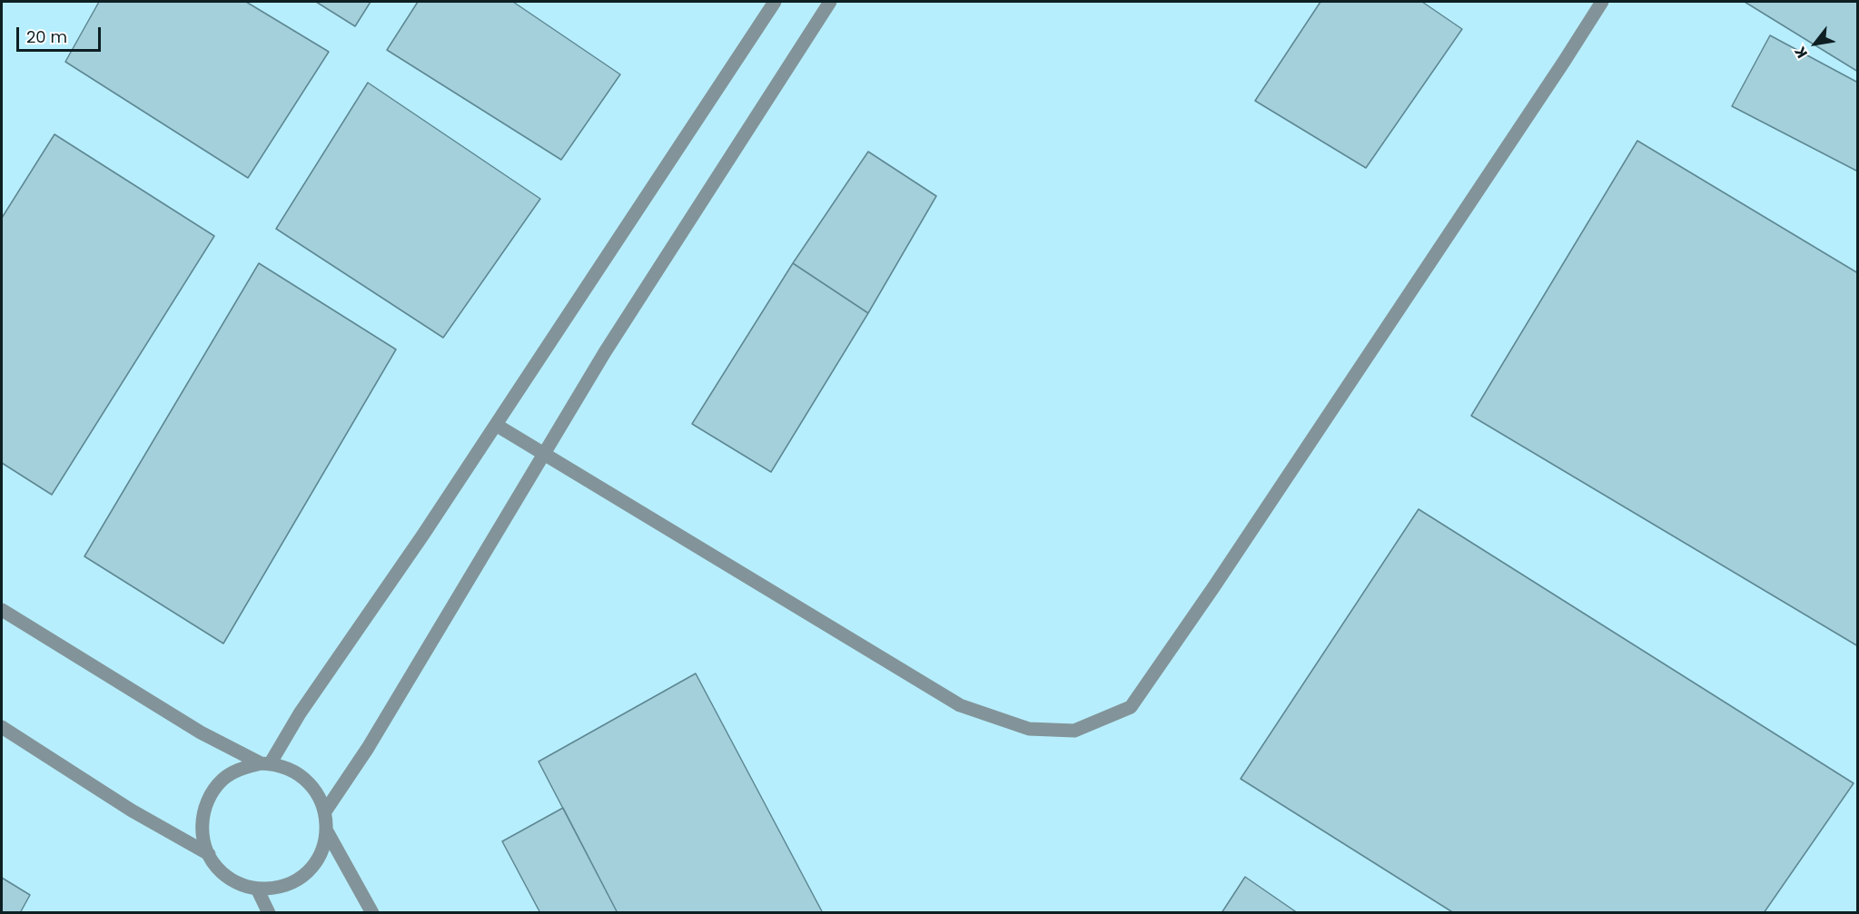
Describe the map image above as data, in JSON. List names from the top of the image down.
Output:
{
  "scale_bar": "20 m",
  "north": "bottom left"
}
